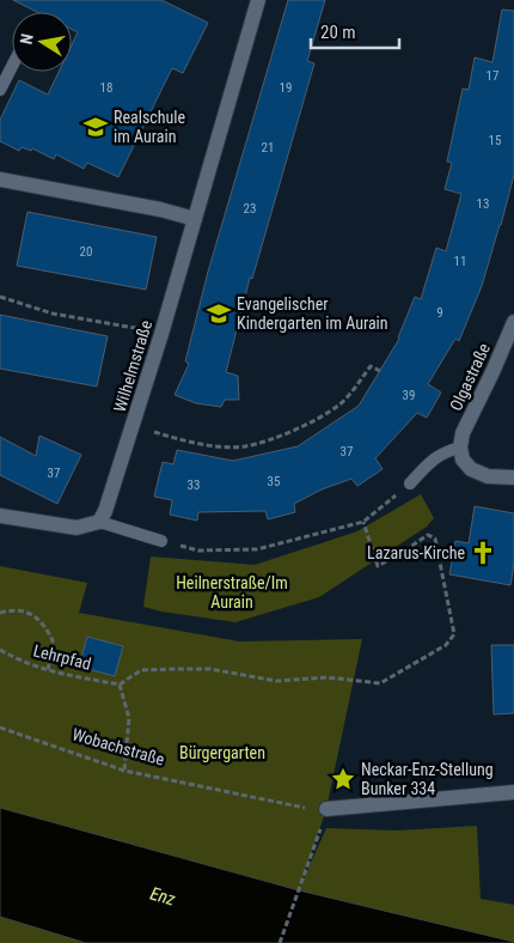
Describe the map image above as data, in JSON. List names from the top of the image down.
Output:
{
  "streets": {
    "street": ["Wilhelmstraße", "Olgastraße"],
    "path": ["Lehrpfad", "Wobachstraße"]
  },
  "water": ["Enz"],
  "parks": ["Heilnerstraße/Im Aurain", "Bürgergarten"],
  "places": {
    "school or university": ["Realschule im Aurain", "Evangelischer Kindergarten im Aurain"],
    "church": ["Lazarus-Kirche"],
    "place": ["Neckar-Enz-Stellung Bunker 334"]
  },
  "house_numbers": [
    "17",
    "18",
    "19",
    "15",
    "21",
    "13",
    "23",
    "20",
    "11",
    "9",
    "39",
    "37",
    "37",
    "35",
    "33"
  ],
  "scale_bar": "20 m",
  "north": "left"
}
